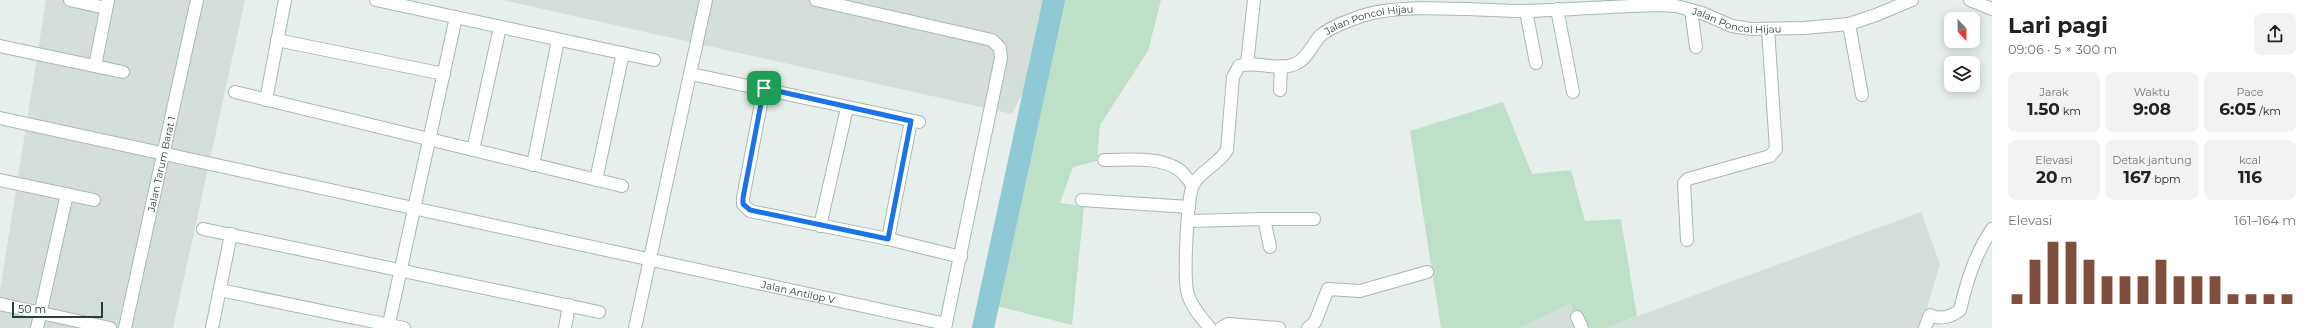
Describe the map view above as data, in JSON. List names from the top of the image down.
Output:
{
  "streets": {
    "street": ["Jalan Poncol Hijau", "Jalan Tarum Barat 1", "Jalan Antilop V"]
  },
  "crossings": [
    ["Jalan Tarum Barat 1", "Jalan Antilop V"]
  ],
  "scale_bar": "50 m",
  "north": "bottom",
  "page": {
    "heading": ["Lari pagi", "09:06 · 5 × 300 m"],
    "stats": [
      ["Jarak", "1.50 km"],
      ["Waktu", "9:08"],
      ["Pace", "6:05 /km"],
      ["Elevasi", "20 m"],
      ["Detak jantung", "167 bpm"],
      ["kcal", "116"]
    ],
    "chart": ["Elevasi", "161–164 m"],
    "scale": "50 m"
  }
}
